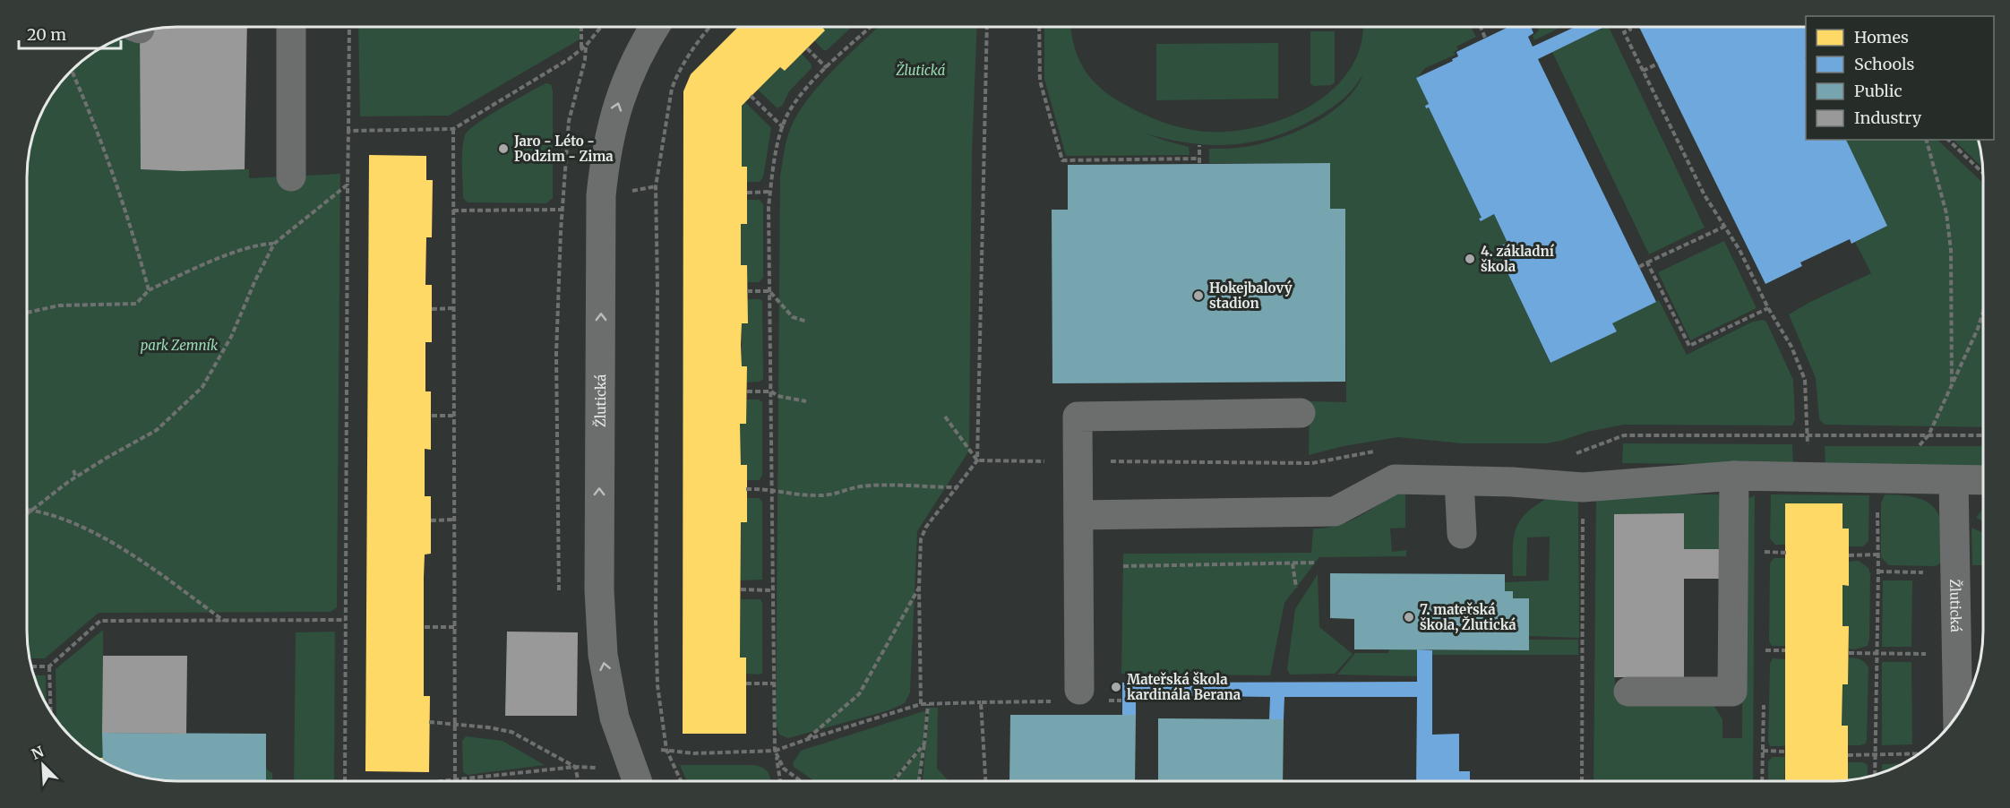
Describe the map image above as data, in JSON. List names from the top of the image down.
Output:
{
  "streets": {
    "street": ["Žlutická"]
  },
  "one_way": ["Žlutická"],
  "parks": ["Žlutická", "park Zemník"],
  "places": [
    "Jaro - Léto - Podzim - Zima",
    "4. základní škola",
    "Hokejbalový stadion",
    "7. mateřská škola, Žlutická",
    "Mateřská škola kardinála Berana"
  ],
  "legend": [
    "Homes",
    "Schools",
    "Public",
    "Industry"
  ],
  "scale_bar": "20 m",
  "north": "top left"
}
